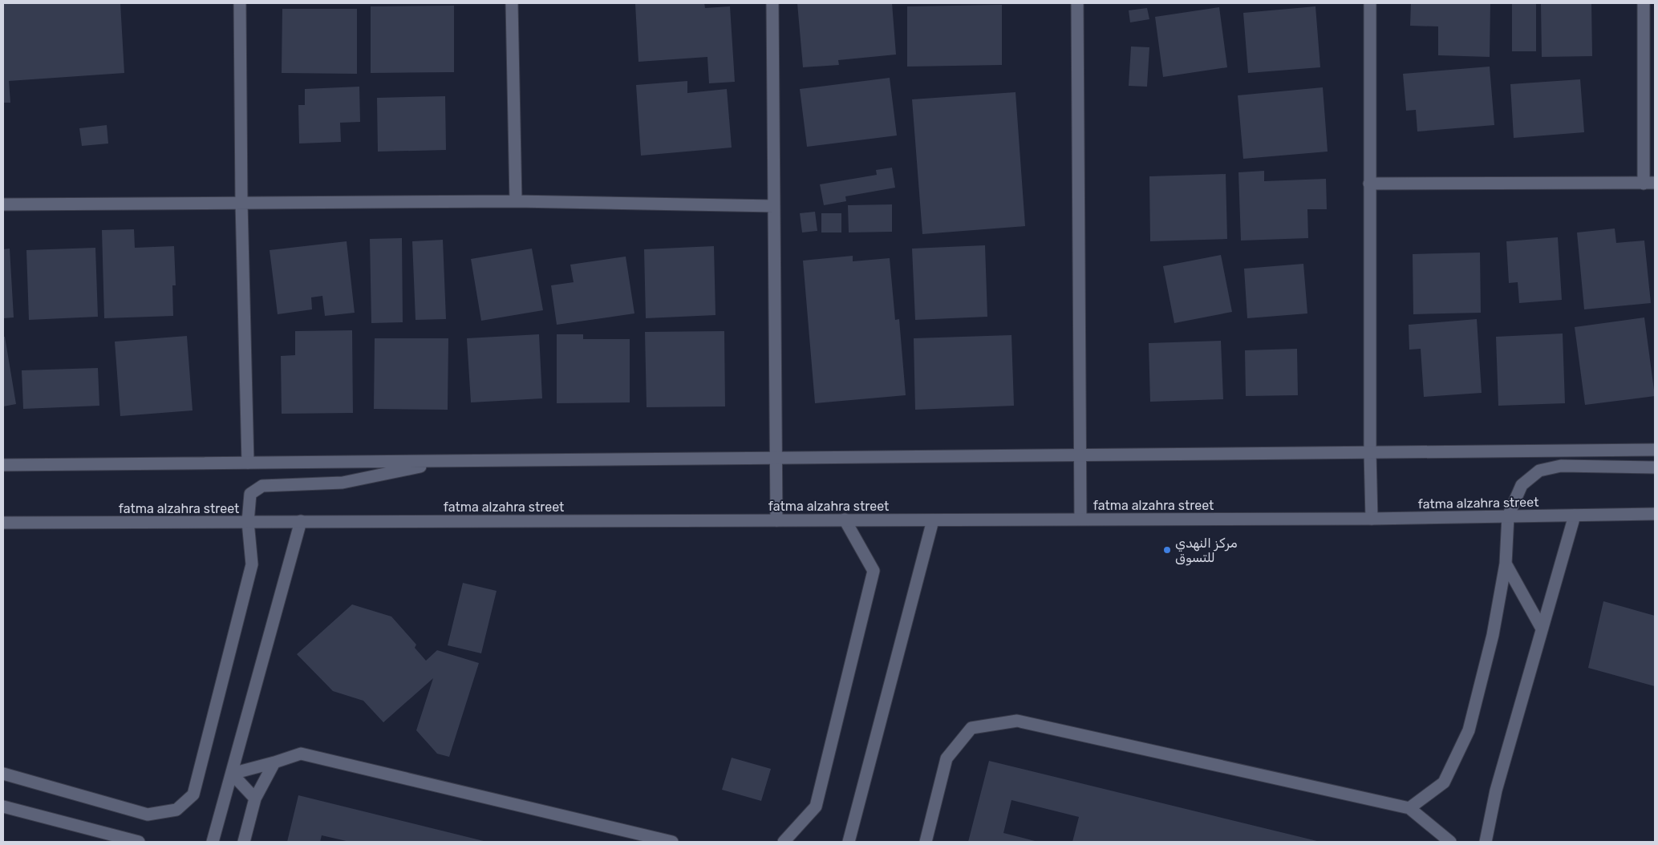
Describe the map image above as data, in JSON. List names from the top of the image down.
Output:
{
  "streets": {
    "street": ["fatma alzahra street"]
  },
  "places": ["مركز النهدي للتسوق"]
}
